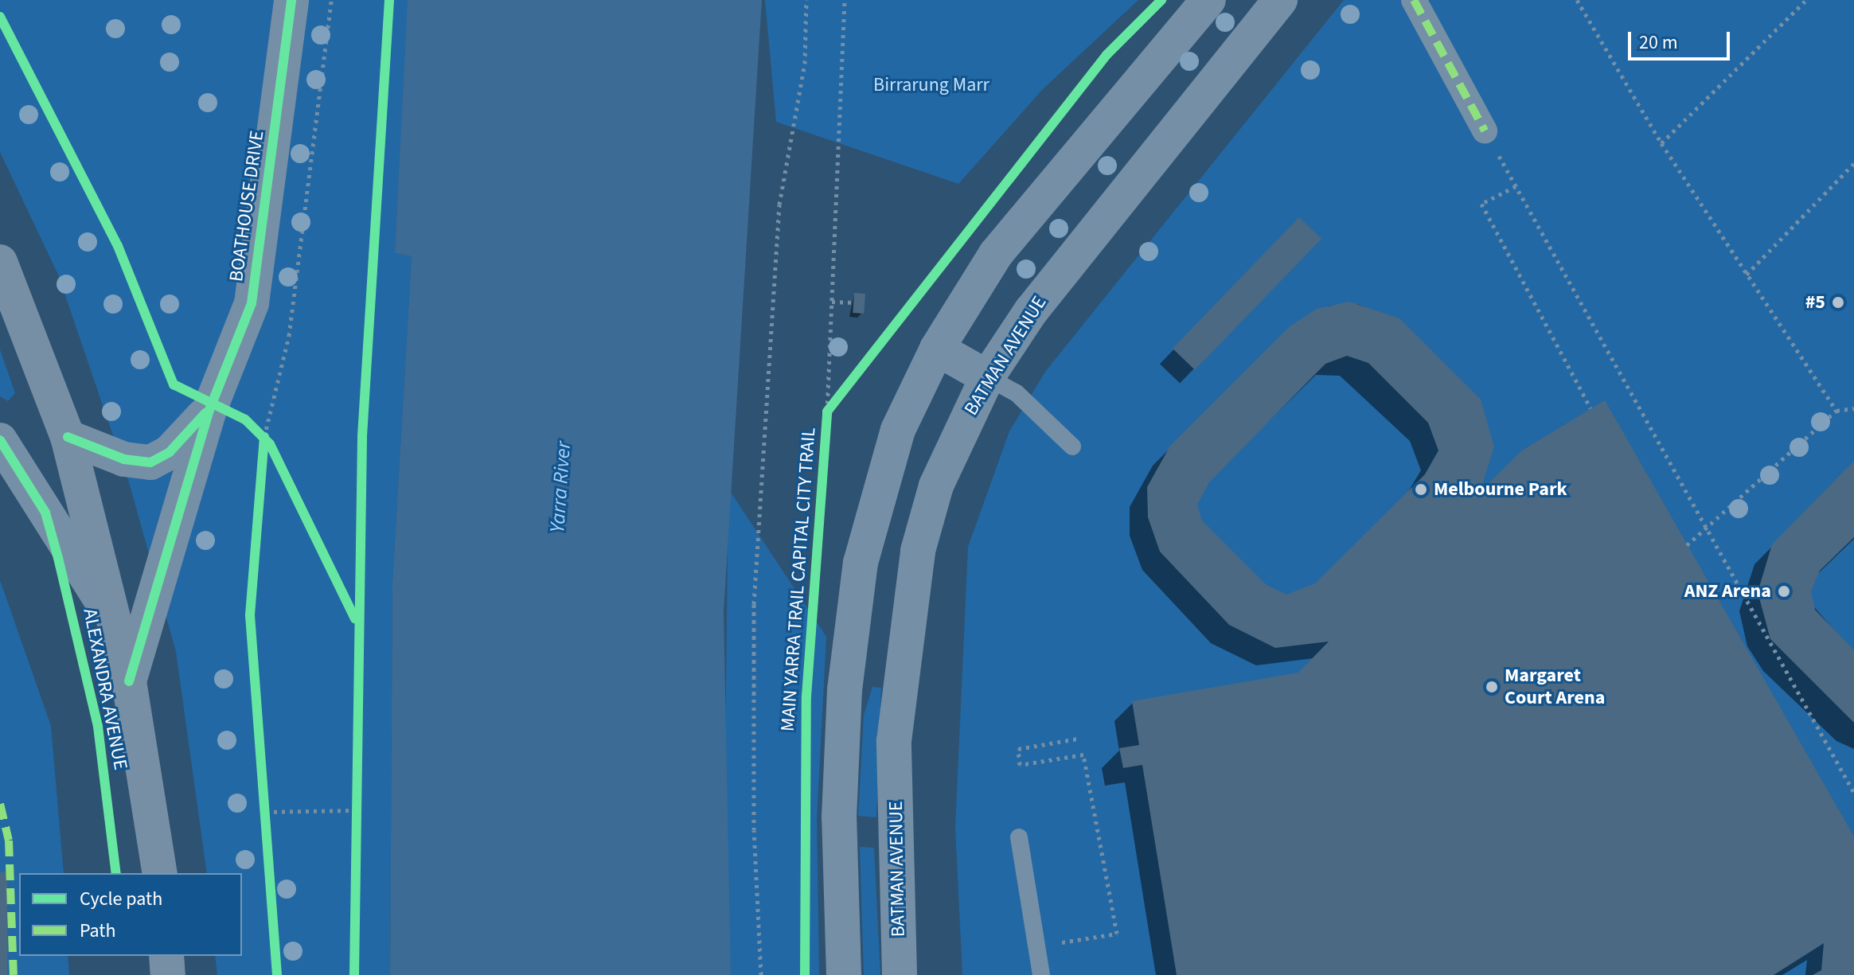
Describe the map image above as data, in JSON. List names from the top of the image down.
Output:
{
  "streets": {
    "highway": ["ALEXANDRA AVENUE"],
    "street": ["BOATHOUSE DRIVE", "BATMAN AVENUE"],
    "cycle path": ["MAIN YARRA TRAIL CAPITAL CITY TRAIL"]
  },
  "crossings": [
    ["BOATHOUSE DRIVE", "ALEXANDRA AVENUE"]
  ],
  "water": ["Yarra River"],
  "parks": ["Birrarung Marr"],
  "places": [
    "#5",
    "Melbourne Park",
    "ANZ Arena",
    "Margaret Court Arena"
  ],
  "legend": ["Cycle path", "Path"],
  "scale_bar": "20 m"
}
